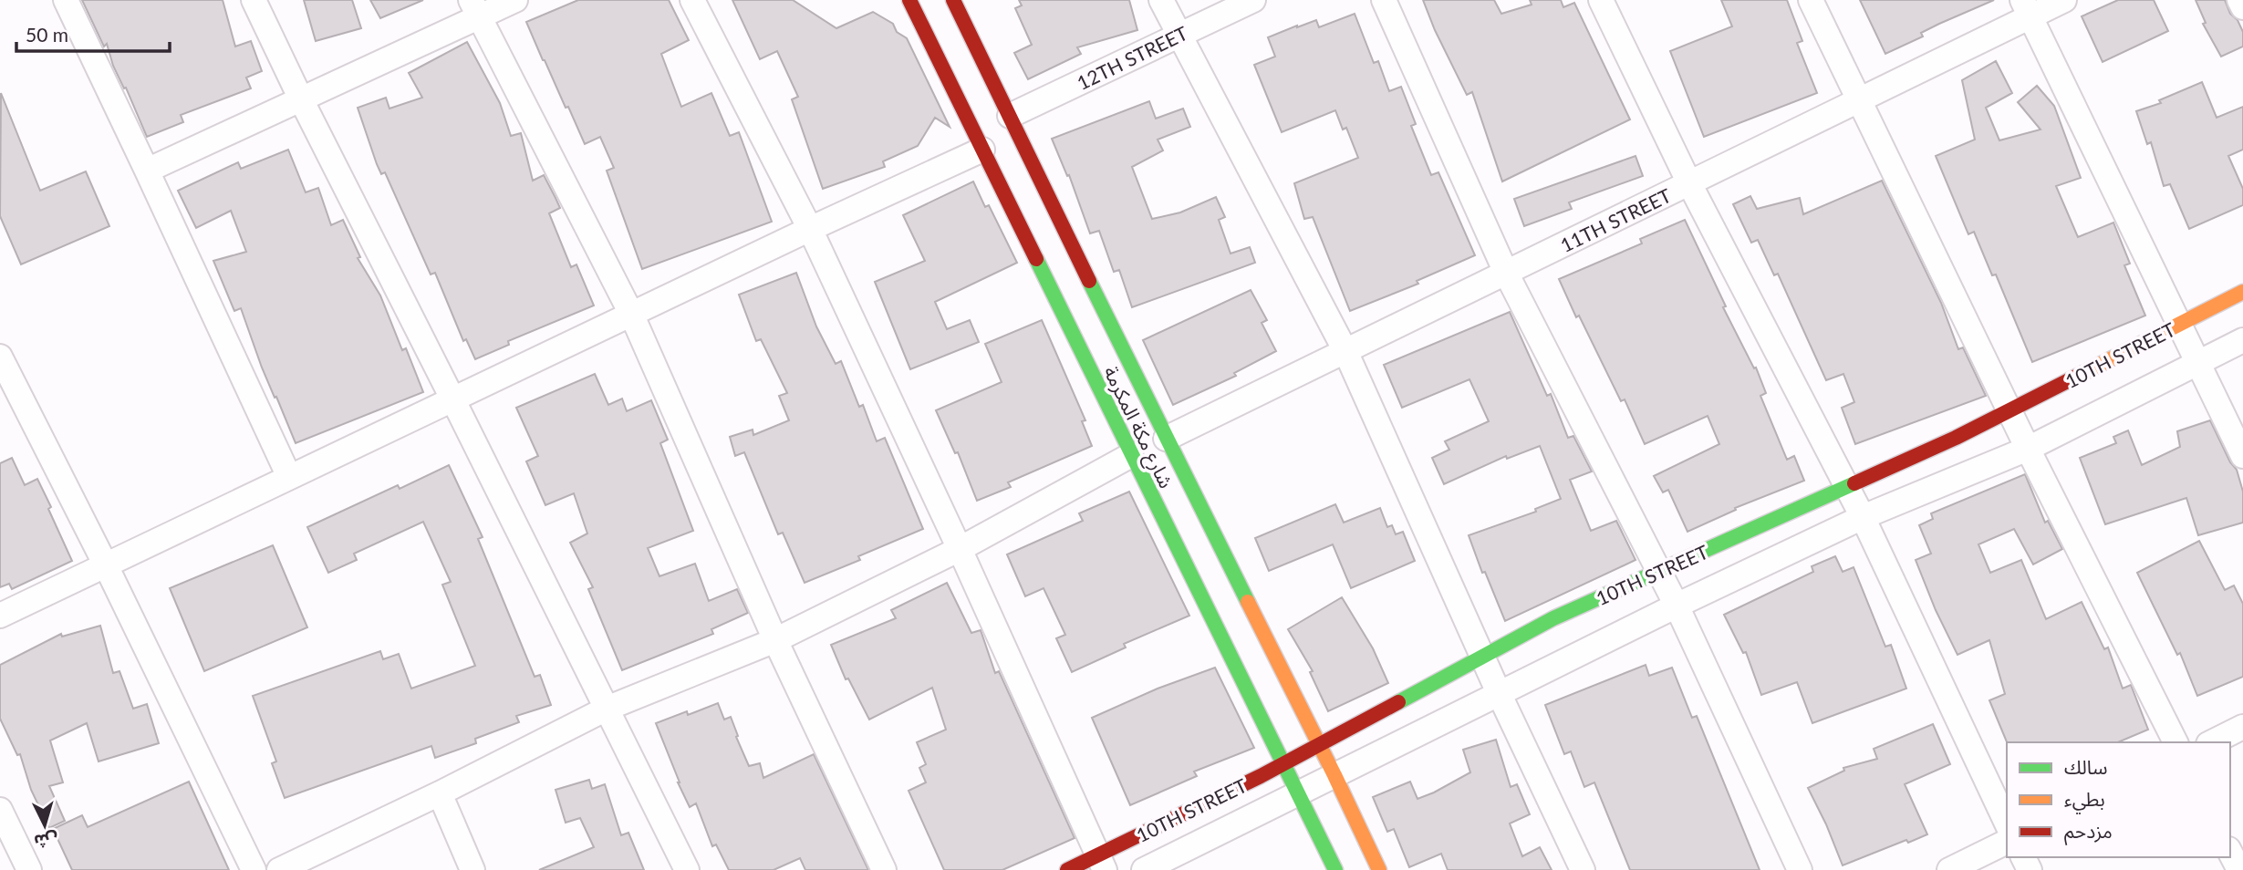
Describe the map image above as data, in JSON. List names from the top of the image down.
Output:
{
  "streets": {
    "main road": ["10TH STREET", "شارع مكة المكرمة"],
    "street": ["12TH STREET", "11TH STREET"]
  },
  "crossings": [
    ["12TH STREET", "شارع مكة المكرمة"],
    ["11TH STREET", "شارع مكة المكرمة"],
    ["10TH STREET", "شارع مكة المكرمة"]
  ],
  "legend": ["سالك", "بطيء", "مزدحم"],
  "scale_bar": "50 m",
  "north": "bottom"
}
